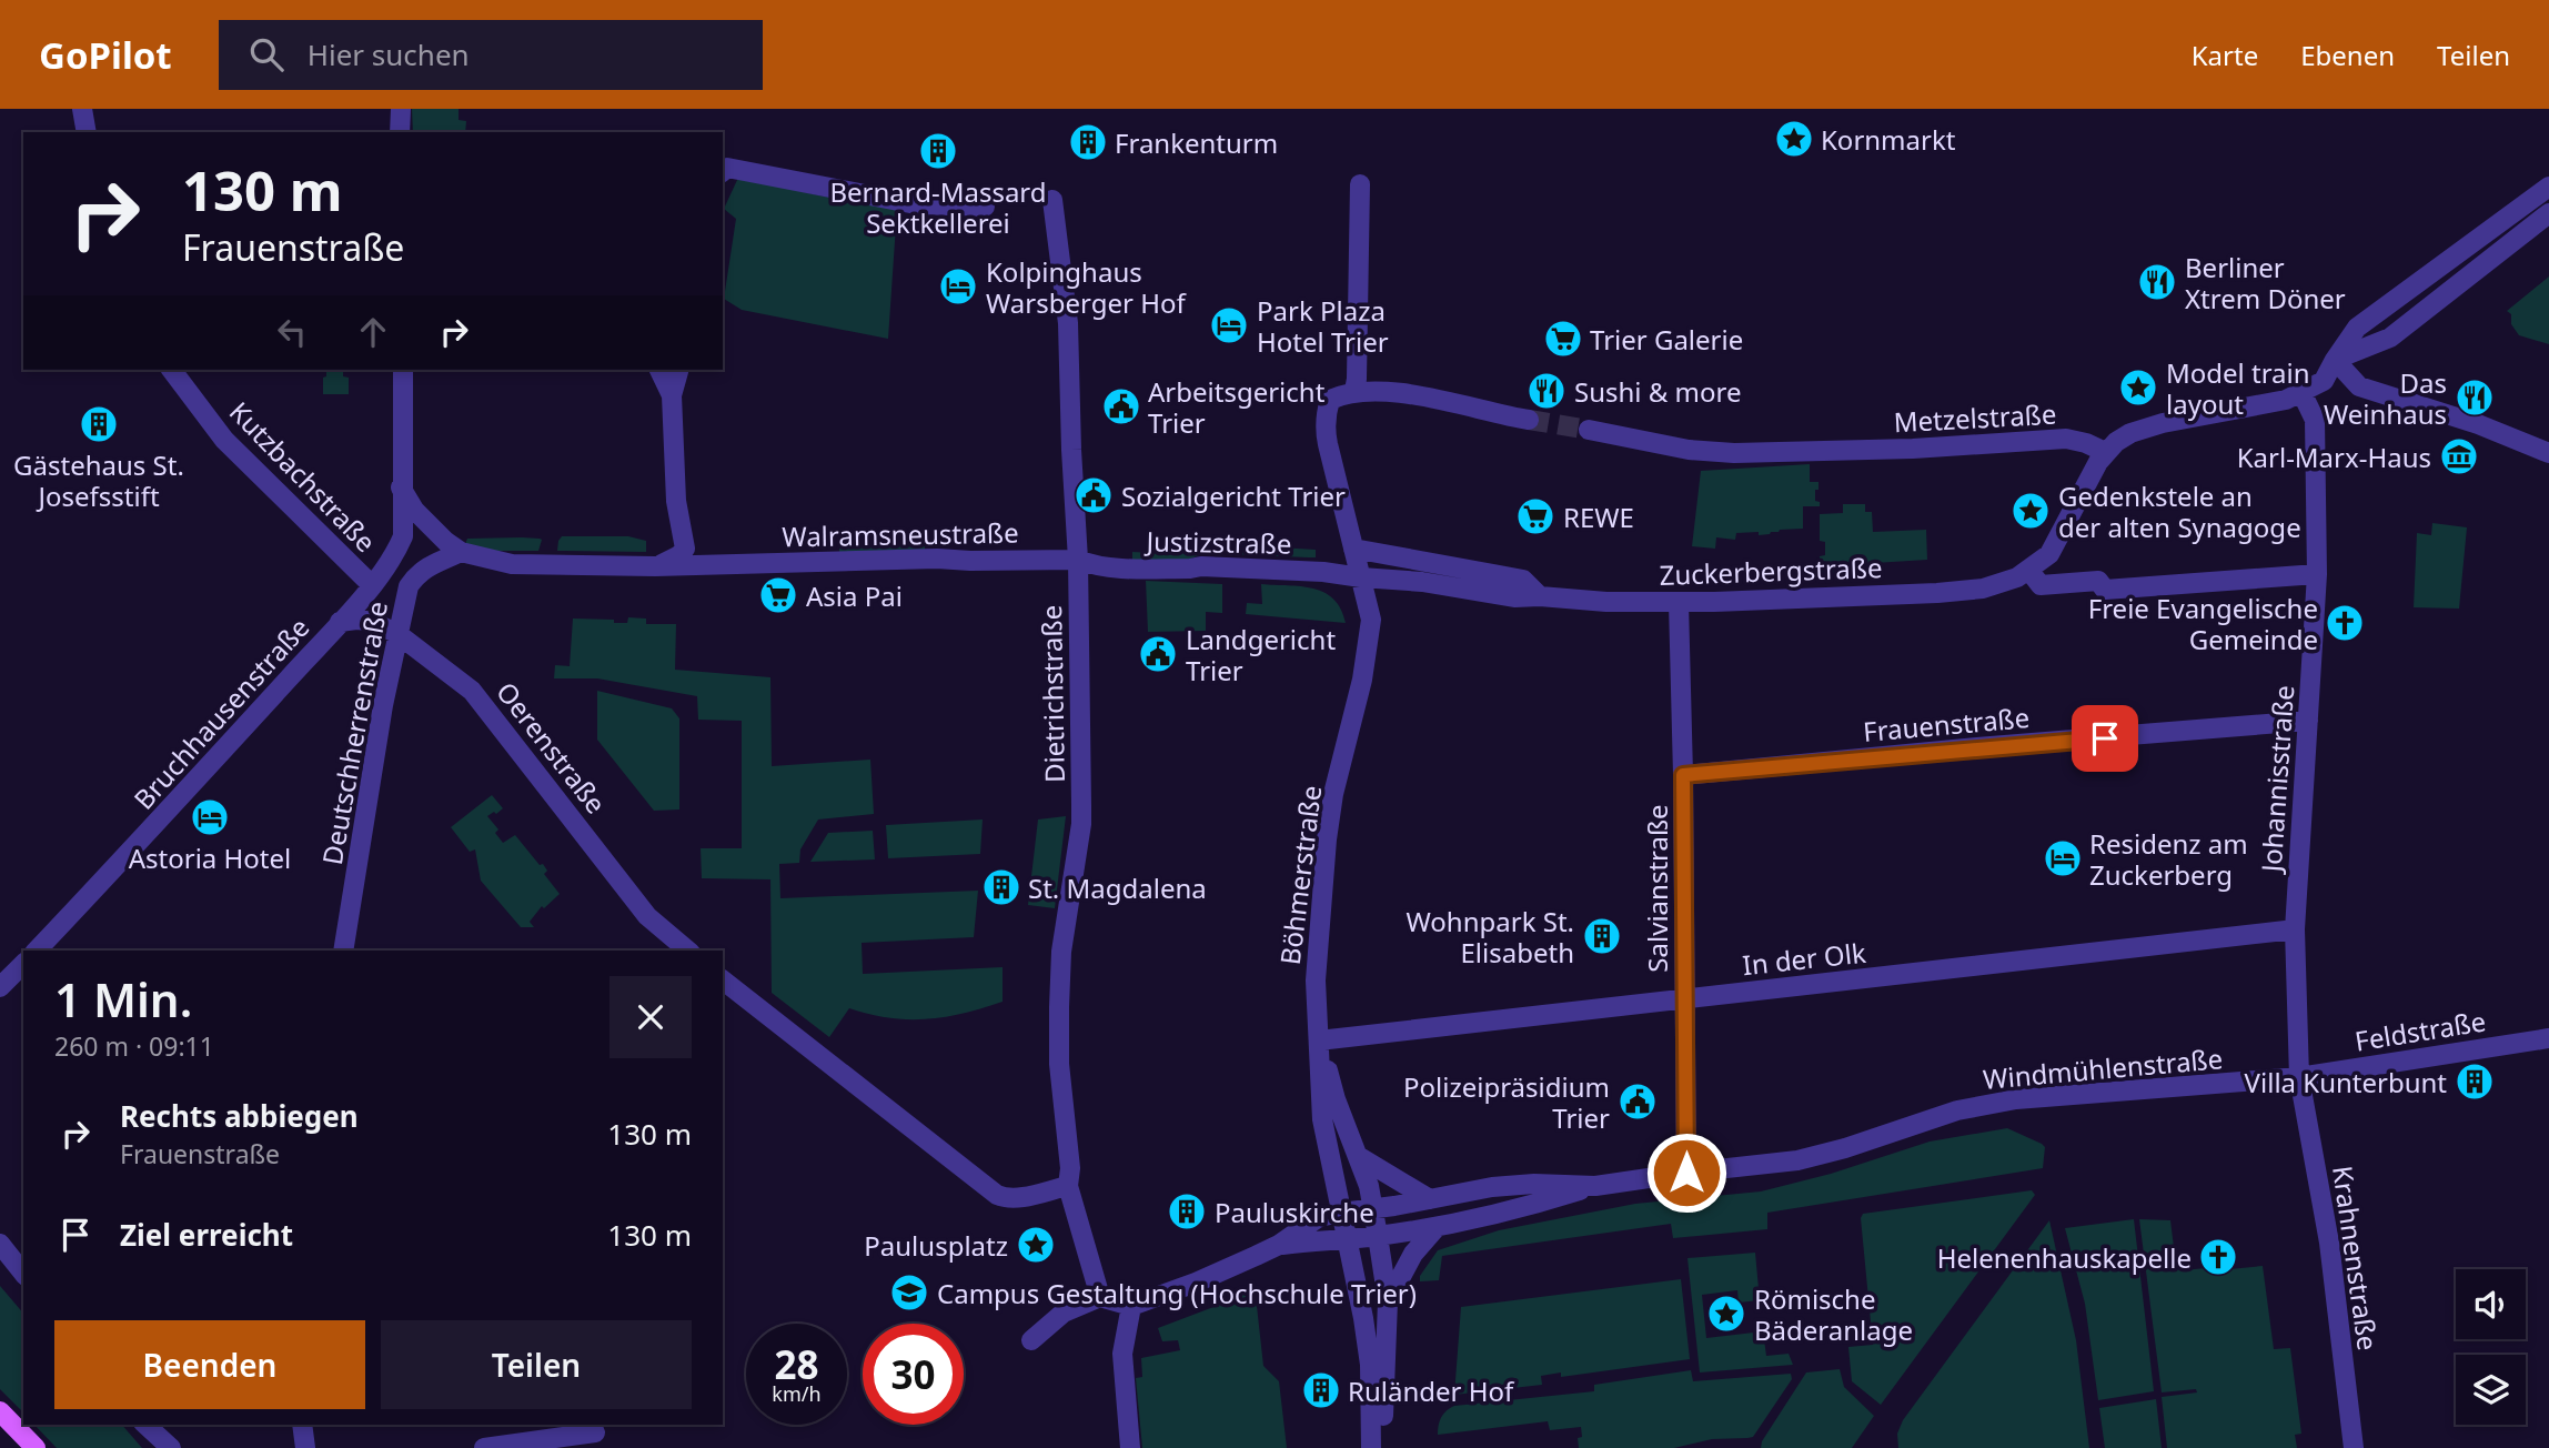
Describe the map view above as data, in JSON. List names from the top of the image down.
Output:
{
  "streets": {
    "street": [
      "Metzelstraße",
      "Kutzbachstraße",
      "Walramsneustraße",
      "Justizstraße",
      "Zuckerbergstraße",
      "Dietrichstraße",
      "Bruchhausenstraße",
      "Frauenstraße",
      "Deutschherrenstraße",
      "Oerenstraße",
      "Johannisstraße",
      "Böhmerstraße",
      "Salvianstraße",
      "In der Olk",
      "Feldstraße",
      "Windmühlenstraße",
      "Krahnenstraße"
    ]
  },
  "crossings": [
    ["Kutzbachstraße", "Bruchhausenstraße"],
    ["Walramsneustraße", "Justizstraße"],
    ["Walramsneustraße", "Dietrichstraße"],
    ["Walramsneustraße", "Deutschherrenstraße"],
    ["Justizstraße", "Zuckerbergstraße"],
    ["Justizstraße", "Dietrichstraße"],
    ["Justizstraße", "Böhmerstraße"],
    ["Zuckerbergstraße", "Böhmerstraße"],
    ["Zuckerbergstraße", "Salvianstraße"],
    ["Bruchhausenstraße", "Oerenstraße"],
    ["Frauenstraße", "Johannisstraße"],
    ["Frauenstraße", "Salvianstraße"],
    ["Deutschherrenstraße", "Oerenstraße"],
    ["Johannisstraße", "In der Olk"],
    ["Johannisstraße", "Feldstraße"],
    ["Johannisstraße", "Windmühlenstraße"],
    ["Johannisstraße", "Krahnenstraße"],
    ["Böhmerstraße", "In der Olk"],
    ["Böhmerstraße", "Windmühlenstraße"],
    ["Salvianstraße", "In der Olk"],
    ["Salvianstraße", "Windmühlenstraße"],
    ["Feldstraße", "Windmühlenstraße"],
    ["Feldstraße", "Krahnenstraße"],
    ["Windmühlenstraße", "Krahnenstraße"]
  ],
  "places": {
    "place": [
      "Kornmarkt",
      "Model train layout",
      "Gedenkstele an der alten Synagoge",
      "Paulusplatz",
      "Römische Bäderanlage"
    ],
    "building": [
      "Frankenturm",
      "Bernard-Massard Sektkellerei",
      "Gästehaus St. Josefsstift",
      "St. Magdalena",
      "Wohnpark St. Elisabeth",
      "Villa Kunterbunt",
      "Pauluskirche",
      "Ruländer Hof"
    ],
    "restaurant": ["Berliner Xtrem Döner", "Sushi & more", "Das Weinhaus"],
    "hotel": [
      "Kolpinghaus Warsberger Hof",
      "Park Plaza Hotel Trier",
      "Astoria Hotel",
      "Residenz am Zuckerberg"
    ],
    "supermarket": ["Trier Galerie", "REWE", "Asia Pai"],
    "public building": [
      "Arbeitsgericht Trier",
      "Sozialgericht Trier",
      "Landgericht Trier",
      "Polizeipräsidium Trier"
    ],
    "museum": ["Karl-Marx-Haus"],
    "church": ["Freie Evangelische Gemeinde", "Helenenhauskapelle"],
    "school or university": ["Campus Gestaltung (Hochschule Trier)"]
  },
  "page": {
    "header": "GoPilot",
    "search": "Hier suchen",
    "nav": ["Karte", "Ebenen", "Teilen"],
    "turn": ["130 m", "Frauenstraße"],
    "heading": ["1 Min.", "260 m · 09:11"],
    "list": [
      {
        "name": "Rechts abbiegen",
        "note": "Frauenstraße",
        "value": "130 m"
      },
      {
        "name": "Ziel erreicht",
        "value": "130 m"
      }
    ],
    "buttons": ["Beenden", "Teilen"],
    "speed": "28 km/h",
    "limit": "30"
  }
}
